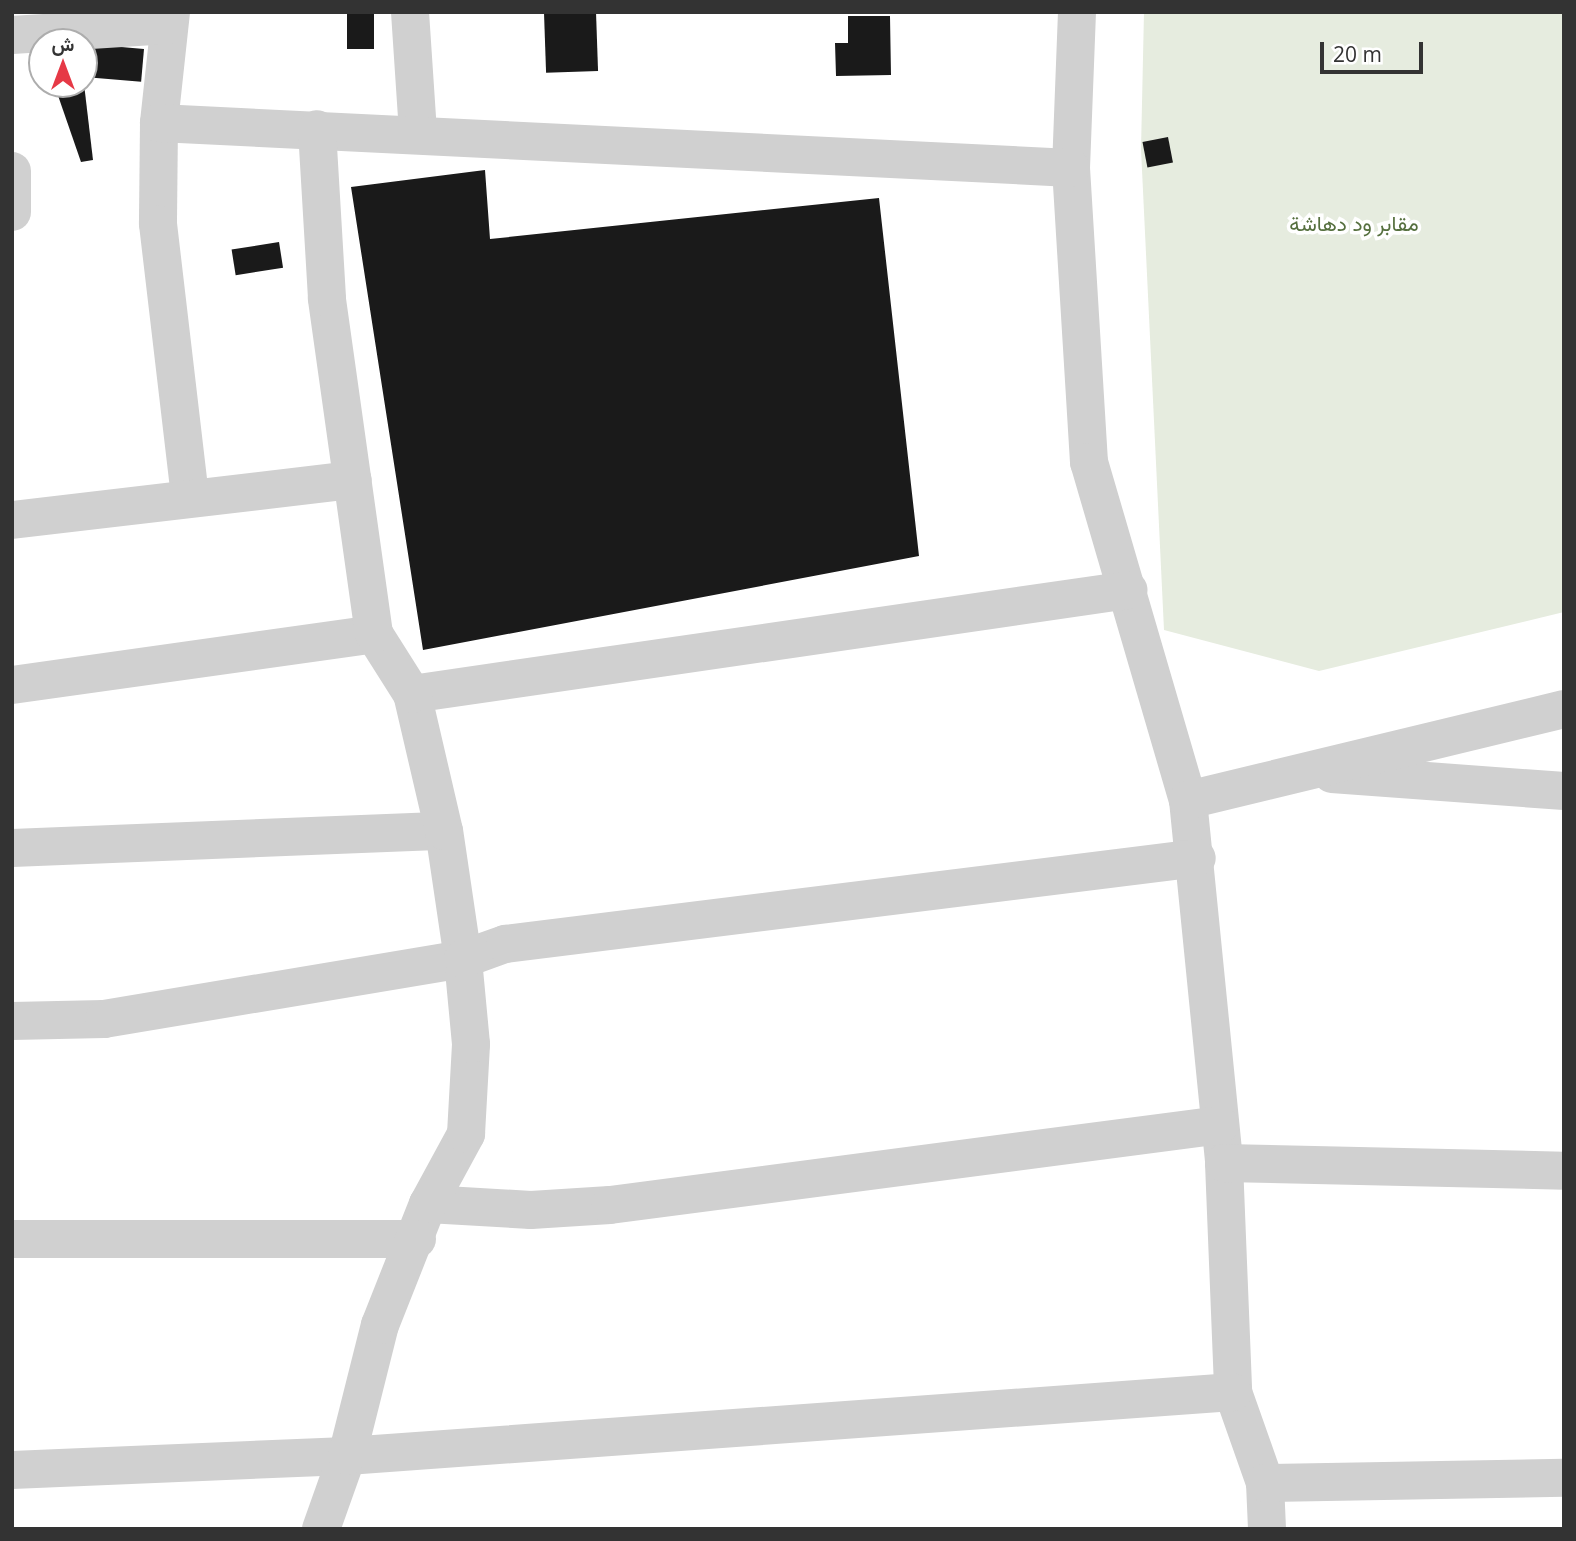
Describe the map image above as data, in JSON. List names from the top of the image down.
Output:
{
  "parks": ["مقابر ود دهاشة"],
  "scale_bar": "20 m",
  "north": "top"
}
